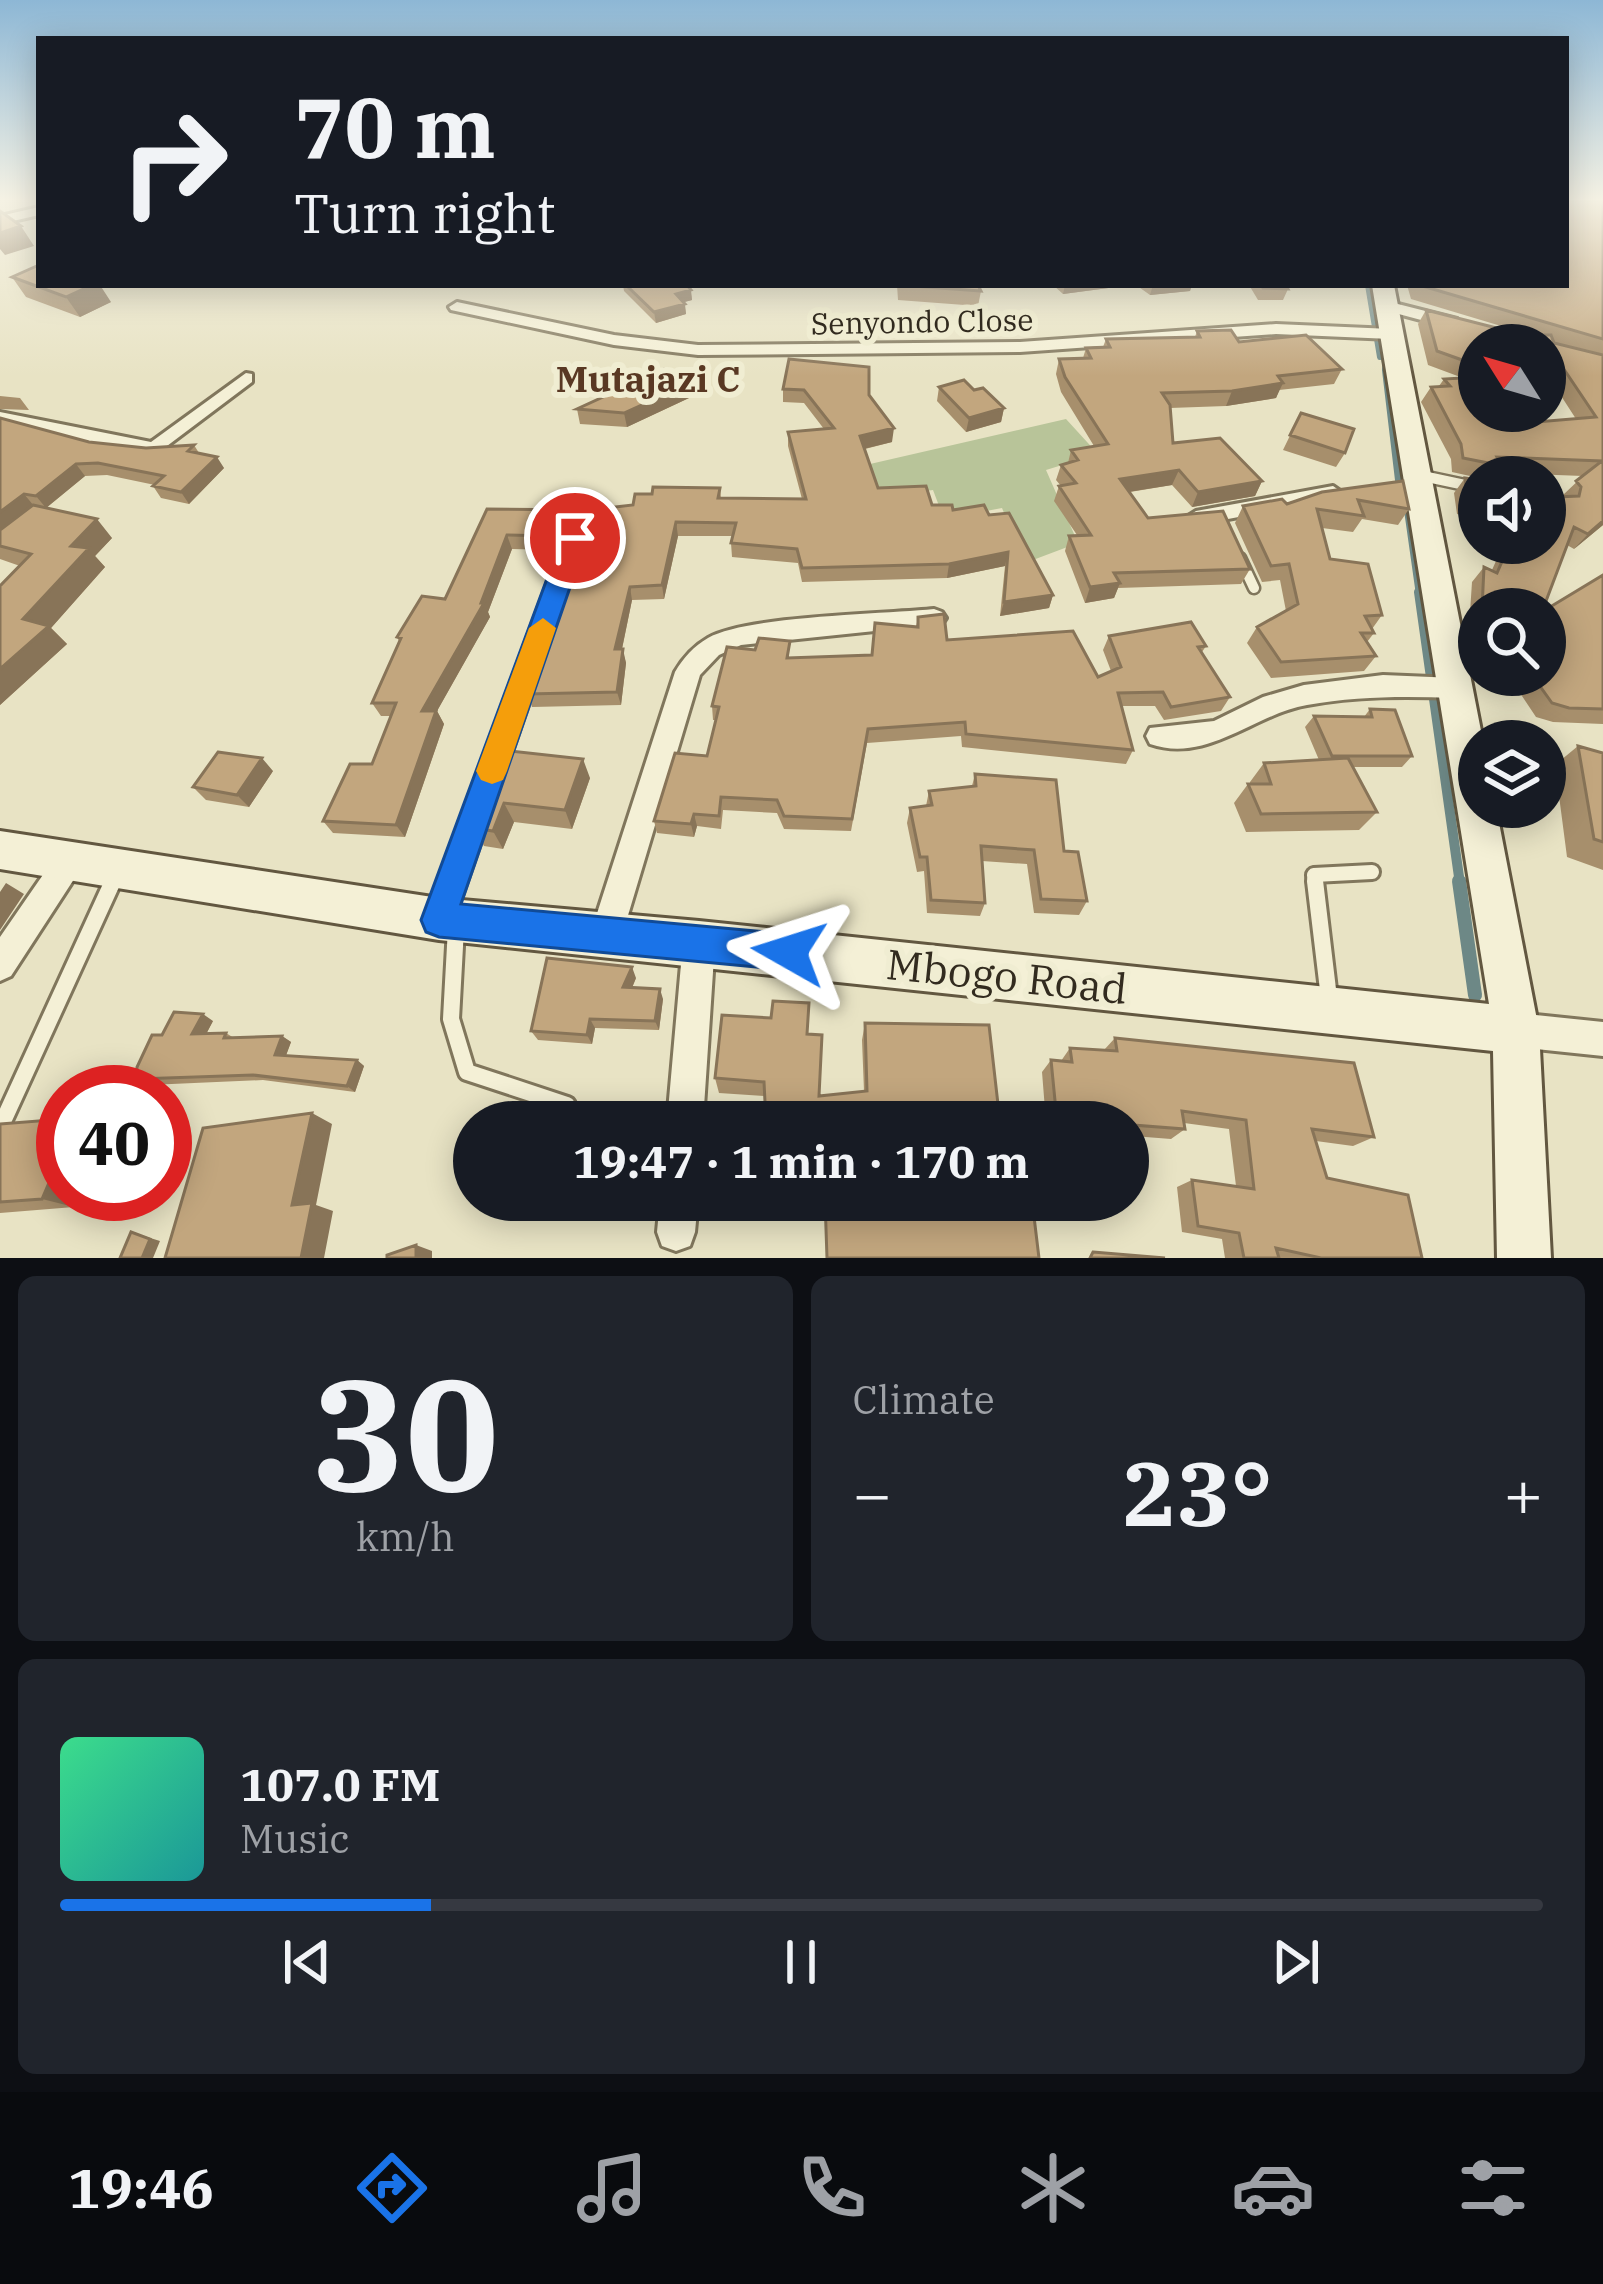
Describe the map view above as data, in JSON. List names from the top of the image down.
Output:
{
  "streets": {
    "street": ["Senyondo Close", "Mbogo Road"]
  },
  "districts": ["Mutajazi C"],
  "north": "top left",
  "page": {
    "turn": ["70 m", "Turn right"],
    "limit": "40",
    "trip": "19:47 · 1 min · 170 m",
    "tile": [
      ["30", "km/h"],
      "Climate"
    ],
    "heat": ["−", "23°", "+"],
    "song": ["107.0 FM", "Music"],
    "tabs": "19:46"
  }
}
